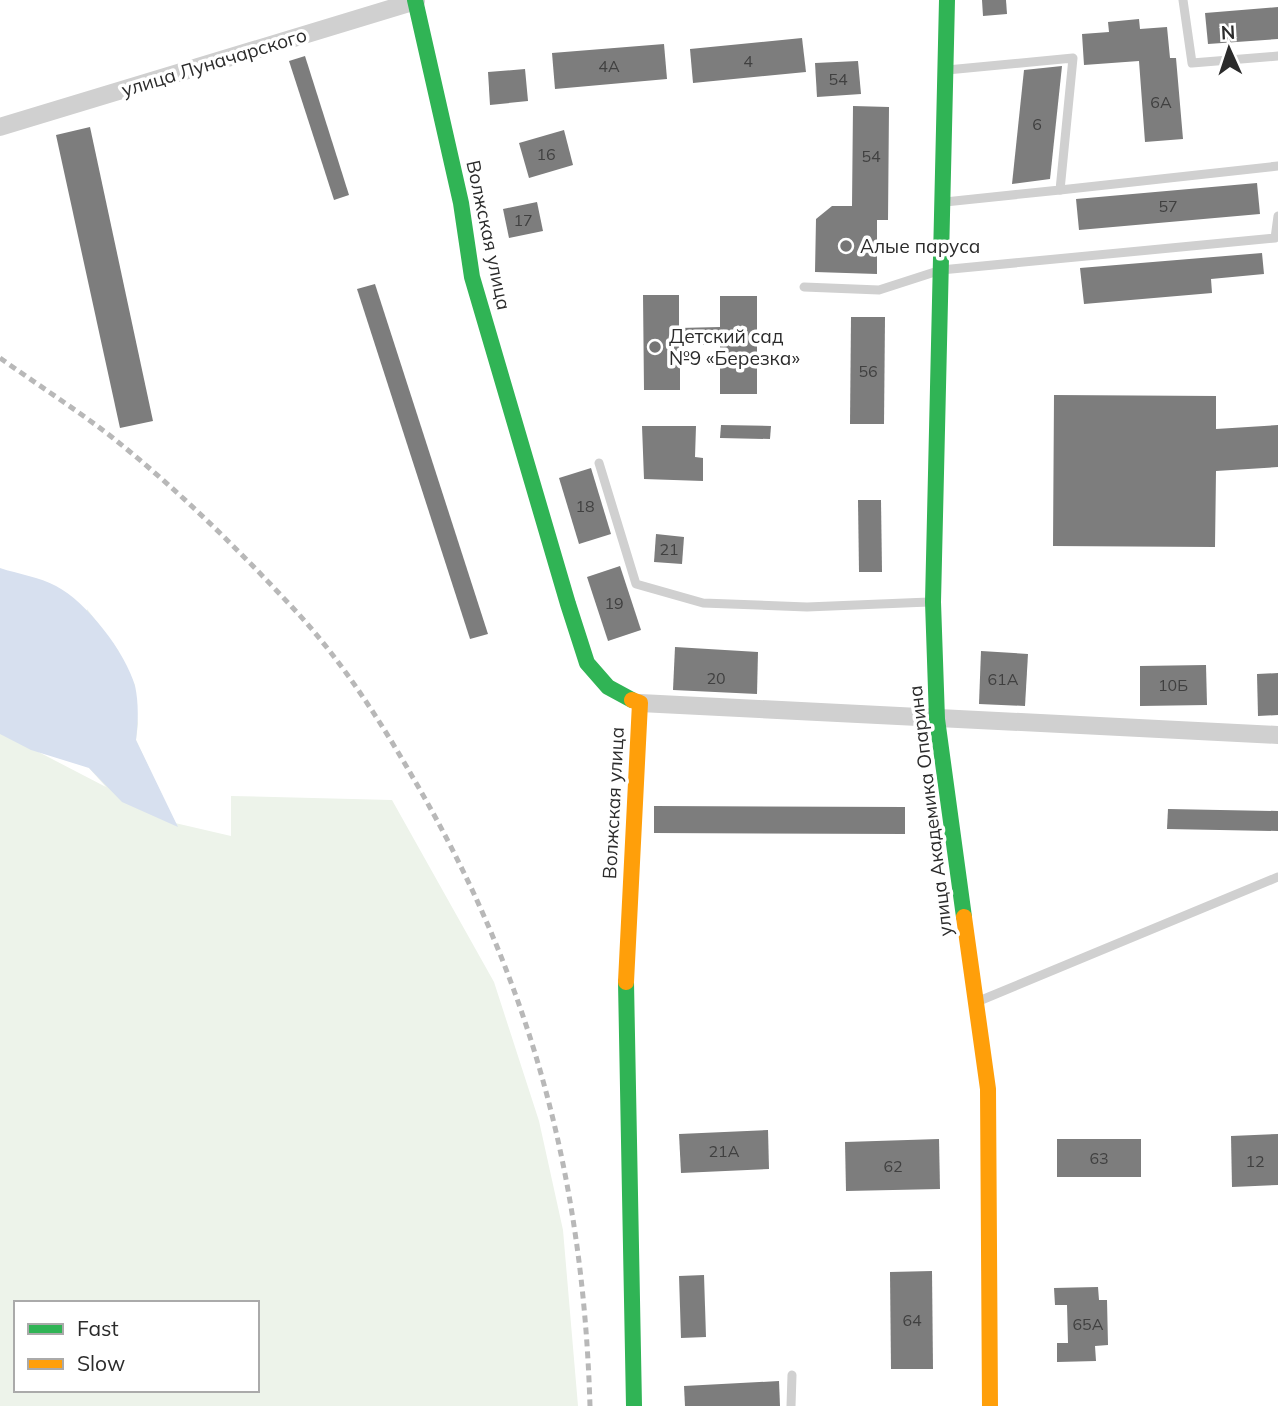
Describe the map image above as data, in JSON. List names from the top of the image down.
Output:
{
  "streets": {
    "street": ["улица Луначарского", "Волжская улица", "улица Академика Опарина"]
  },
  "crossings": [
    ["улица Луначарского", "Волжская улица"]
  ],
  "places": ["Алые паруса", "Детский сад №9 «Березка»"],
  "house_numbers": [
    "4",
    "4А",
    "54",
    "6А",
    "6",
    "16",
    "54",
    "57",
    "17",
    "56",
    "18",
    "21",
    "19",
    "20",
    "61А",
    "10Б",
    "21А",
    "63",
    "12",
    "62",
    "64",
    "65А"
  ],
  "legend": ["Fast", "Slow"],
  "north": "top"
}
